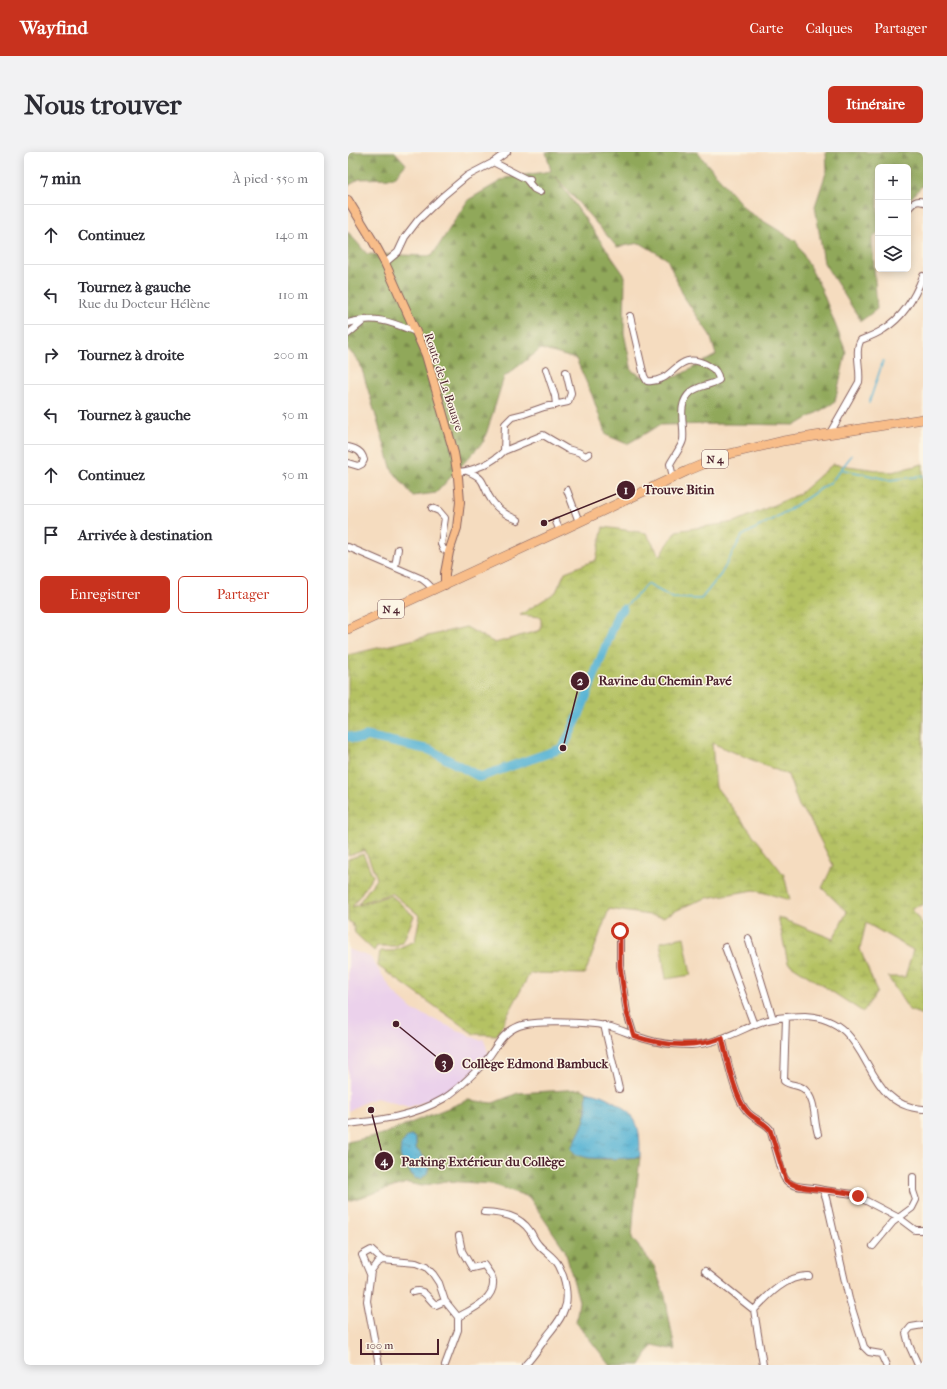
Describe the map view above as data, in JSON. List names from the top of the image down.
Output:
{
  "streets": {
    "highway": ["N 4"],
    "main road": ["Route de La Bouaye"]
  },
  "crossings": [
    ["Route de La Bouaye", "N 4"]
  ],
  "places": [
    "Trouve Bitin",
    "Ravine du Chemin Pavé",
    "Collège Edmond Bambuck",
    "Parking Extérieur du Collège"
  ],
  "scale_bar": "100 m",
  "page": {
    "header": "Wayfind",
    "nav": ["Carte", "Calques", "Partager"],
    "buttons": [
      "Itinéraire",
      ["Enregistrer", "Partager"]
    ],
    "title": "Nous trouver",
    "heading": ["7 min", "À pied · 550 m"],
    "map_buttons": ["+", "−"],
    "list": [
      ["Continuez", "140 m"],
      ["Tournez à gauche", "Rue du Docteur Hélène", "110 m"],
      ["Tournez à droite", "200 m"],
      ["Tournez à gauche", "50 m"],
      ["Continuez", "50 m"],
      "Arrivée à destination"
    ],
    "scale": "100 m"
  }
}
